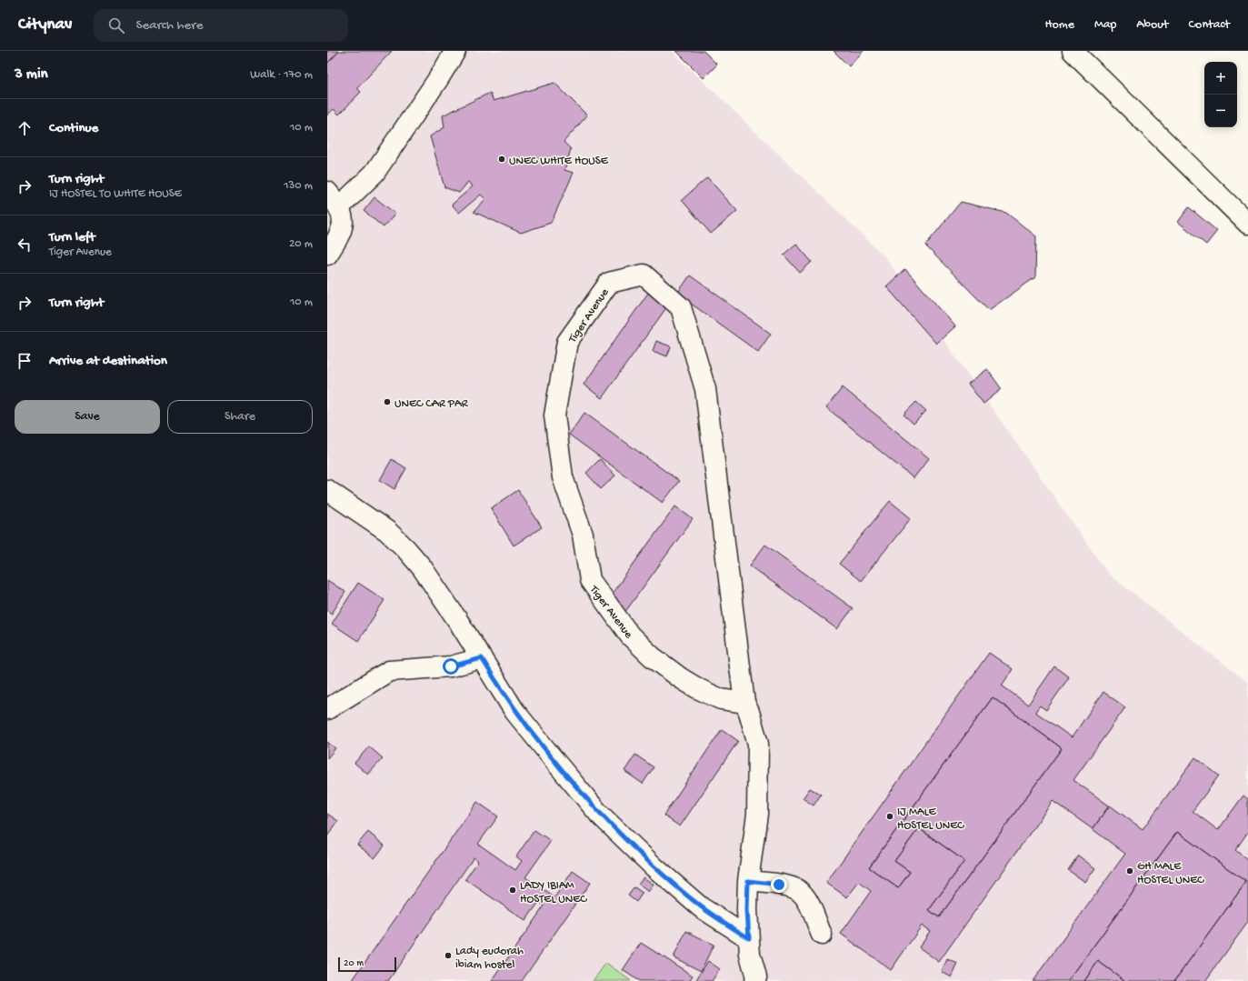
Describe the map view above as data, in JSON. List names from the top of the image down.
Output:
{
  "streets": {
    "street": ["Tiger Avenue"]
  },
  "places": [
    "UNEC WHITE HOUSE",
    "UNEC CAR PAR",
    "IJ MALE HOSTEL UNEC",
    "GH MALE HOSTEL UNEC",
    "LADY IBIAM HOSTEL UNEC",
    "Lady eudorah ibiam hostel"
  ],
  "scale_bar": "20 m",
  "page": {
    "header": "Citynav",
    "search": "Search here",
    "nav": [
      "Home",
      "Map",
      "About",
      "Contact"
    ],
    "heading": ["3 min", "Walk · 170 m"],
    "map_buttons": ["+", "−"],
    "list": [
      ["Continue", "10 m"],
      ["Turn right", "IJ HOSTEL TO WHITE HOUSE", "130 m"],
      ["Turn left", "Tiger Avenue", "20 m"],
      ["Turn right", "10 m"],
      "Arrive at destination"
    ],
    "buttons": ["Save", "Share"],
    "scale": "20 m"
  }
}
